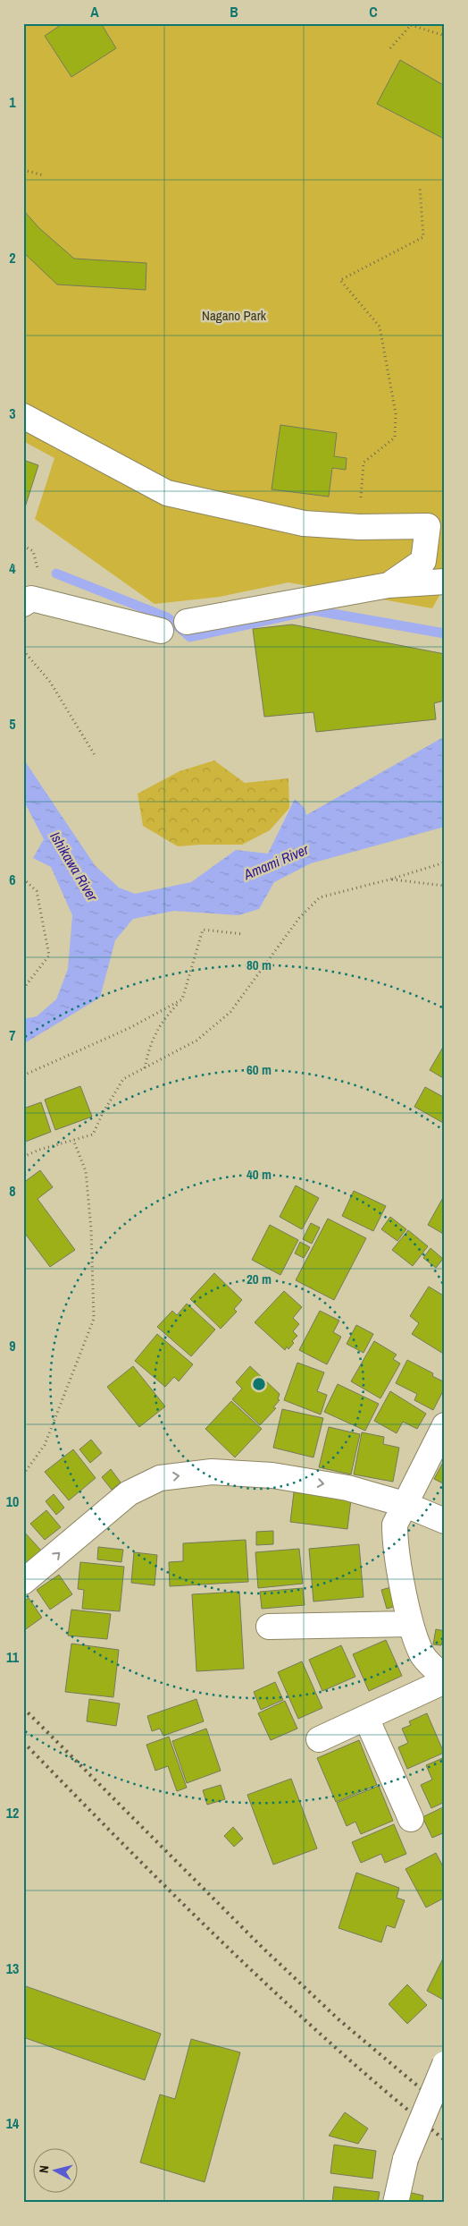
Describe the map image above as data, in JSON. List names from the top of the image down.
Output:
{
  "water": ["Amami River", "Ishikawa River"],
  "parks": ["Nagano Park"],
  "north": "left",
  "grid": {
    "columns": ["A", "B", "C"],
    "rows": [
      "1",
      "2",
      "3",
      "4",
      "5",
      "6",
      "7",
      "8",
      "9",
      "10",
      "11",
      "12",
      "13",
      "14"
    ]
  },
  "rings": [
    "80 m",
    "60 m",
    "40 m",
    "20 m"
  ]
}
